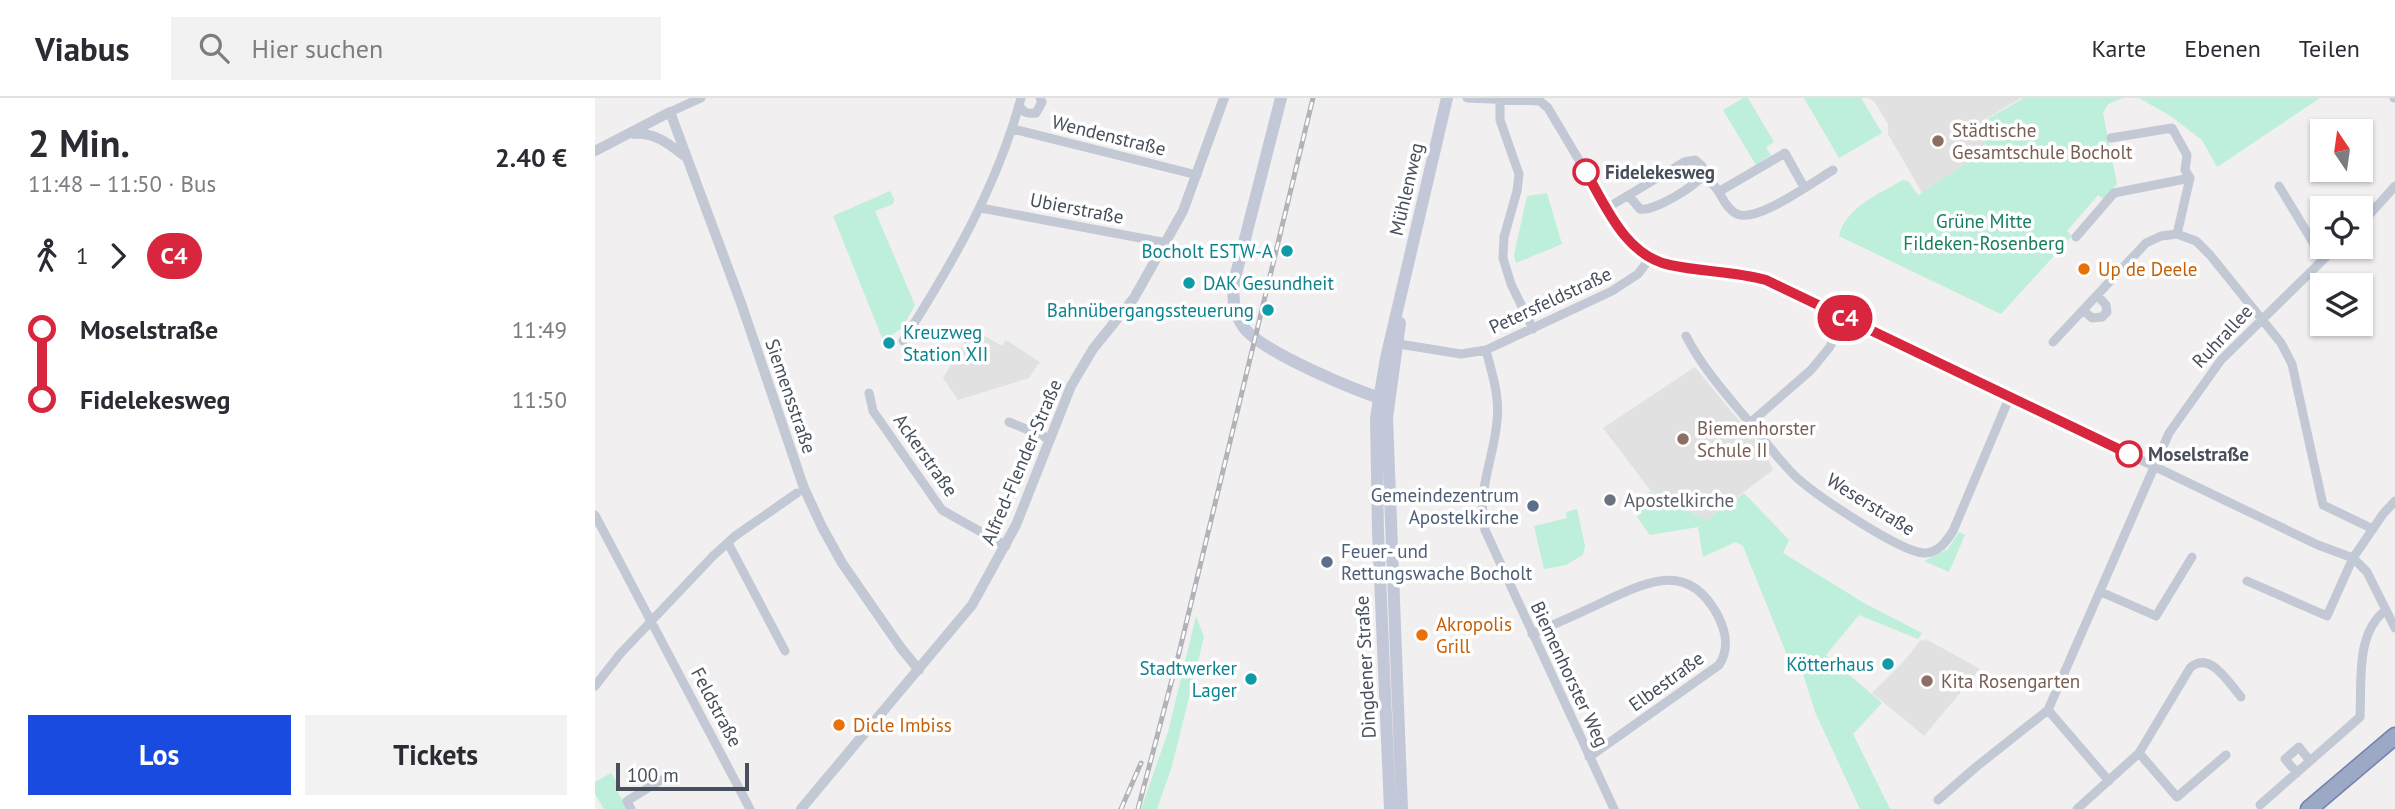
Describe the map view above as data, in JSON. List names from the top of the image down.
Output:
{
  "streets": {
    "main road": ["Mühlenweg", "Dingdener Straße"],
    "street": [
      "Wendenstraße",
      "Ubierstraße",
      "Petersfeldstraße",
      "Ruhrallee",
      "Siemensstraße",
      "Ackerstraße",
      "Alfred-Flender-Straße",
      "Weserstraße",
      "Biemenhorster Weg",
      "Elbestraße",
      "Feldstraße"
    ]
  },
  "crossings": [
    ["Wendenstraße", "Alfred-Flender-Straße"],
    ["Mühlenweg", "Petersfeldstraße"],
    ["Mühlenweg", "Dingdener Straße"],
    ["Ubierstraße", "Alfred-Flender-Straße"],
    ["Petersfeldstraße", "Biemenhorster Weg"],
    ["Siemensstraße", "Alfred-Flender-Straße"],
    ["Ackerstraße", "Alfred-Flender-Straße"],
    ["Biemenhorster Weg", "Elbestraße"]
  ],
  "parks": ["Grüne Mitte Fildeken-Rosenberg"],
  "places": [
    "Städtische Gesamtschule Bocholt",
    "Fidelekesweg",
    "Bocholt ESTW-A",
    "Up de Deele",
    "DAK Gesundheit",
    "Bahnübergangssteuerung",
    "Kreuzweg Station XII",
    "Biemenhorster Schule II",
    "Moselstraße",
    "Apostelkirche",
    "Gemeindezentrum Apostelkirche",
    "Feuer- und Rettungswache Bocholt",
    "Akropolis Grill",
    "Kötterhaus",
    "Stadtwerker Lager",
    "Kita Rosengarten",
    "Dicle Imbiss"
  ],
  "lines": ["bus line C4"],
  "scale_bar": "100 m",
  "north": "top",
  "page": {
    "header": "Viabus",
    "search": "Hier suchen",
    "nav": ["Karte", "Ebenen", "Teilen"],
    "heading": ["2 Min.", "11:48 – 11:50 · Bus", "2.40 €"],
    "on_map": "C4",
    "legs": ["1", "C4"],
    "list": [
      {
        "name": "Moselstraße",
        "value": "11:49"
      },
      {
        "name": "Fidelekesweg",
        "value": "11:50"
      }
    ],
    "buttons": ["Los", "Tickets"],
    "scale": "100 m"
  }
}
